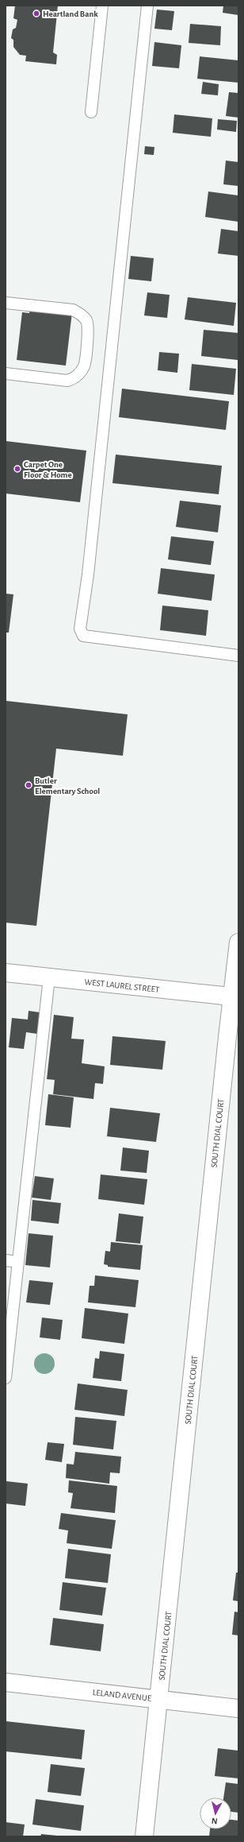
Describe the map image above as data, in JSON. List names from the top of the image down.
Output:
{
  "streets": {
    "street": ["WEST LAUREL STREET", "SOUTH DIAL COURT", "LELAND AVENUE"]
  },
  "crossings": [
    ["WEST LAUREL STREET", "SOUTH DIAL COURT"],
    ["SOUTH DIAL COURT", "LELAND AVENUE"]
  ],
  "places": ["Heartland Bank", "Carpet One Floor & Home", "Butler Elementary School"],
  "north": "bottom"
}
